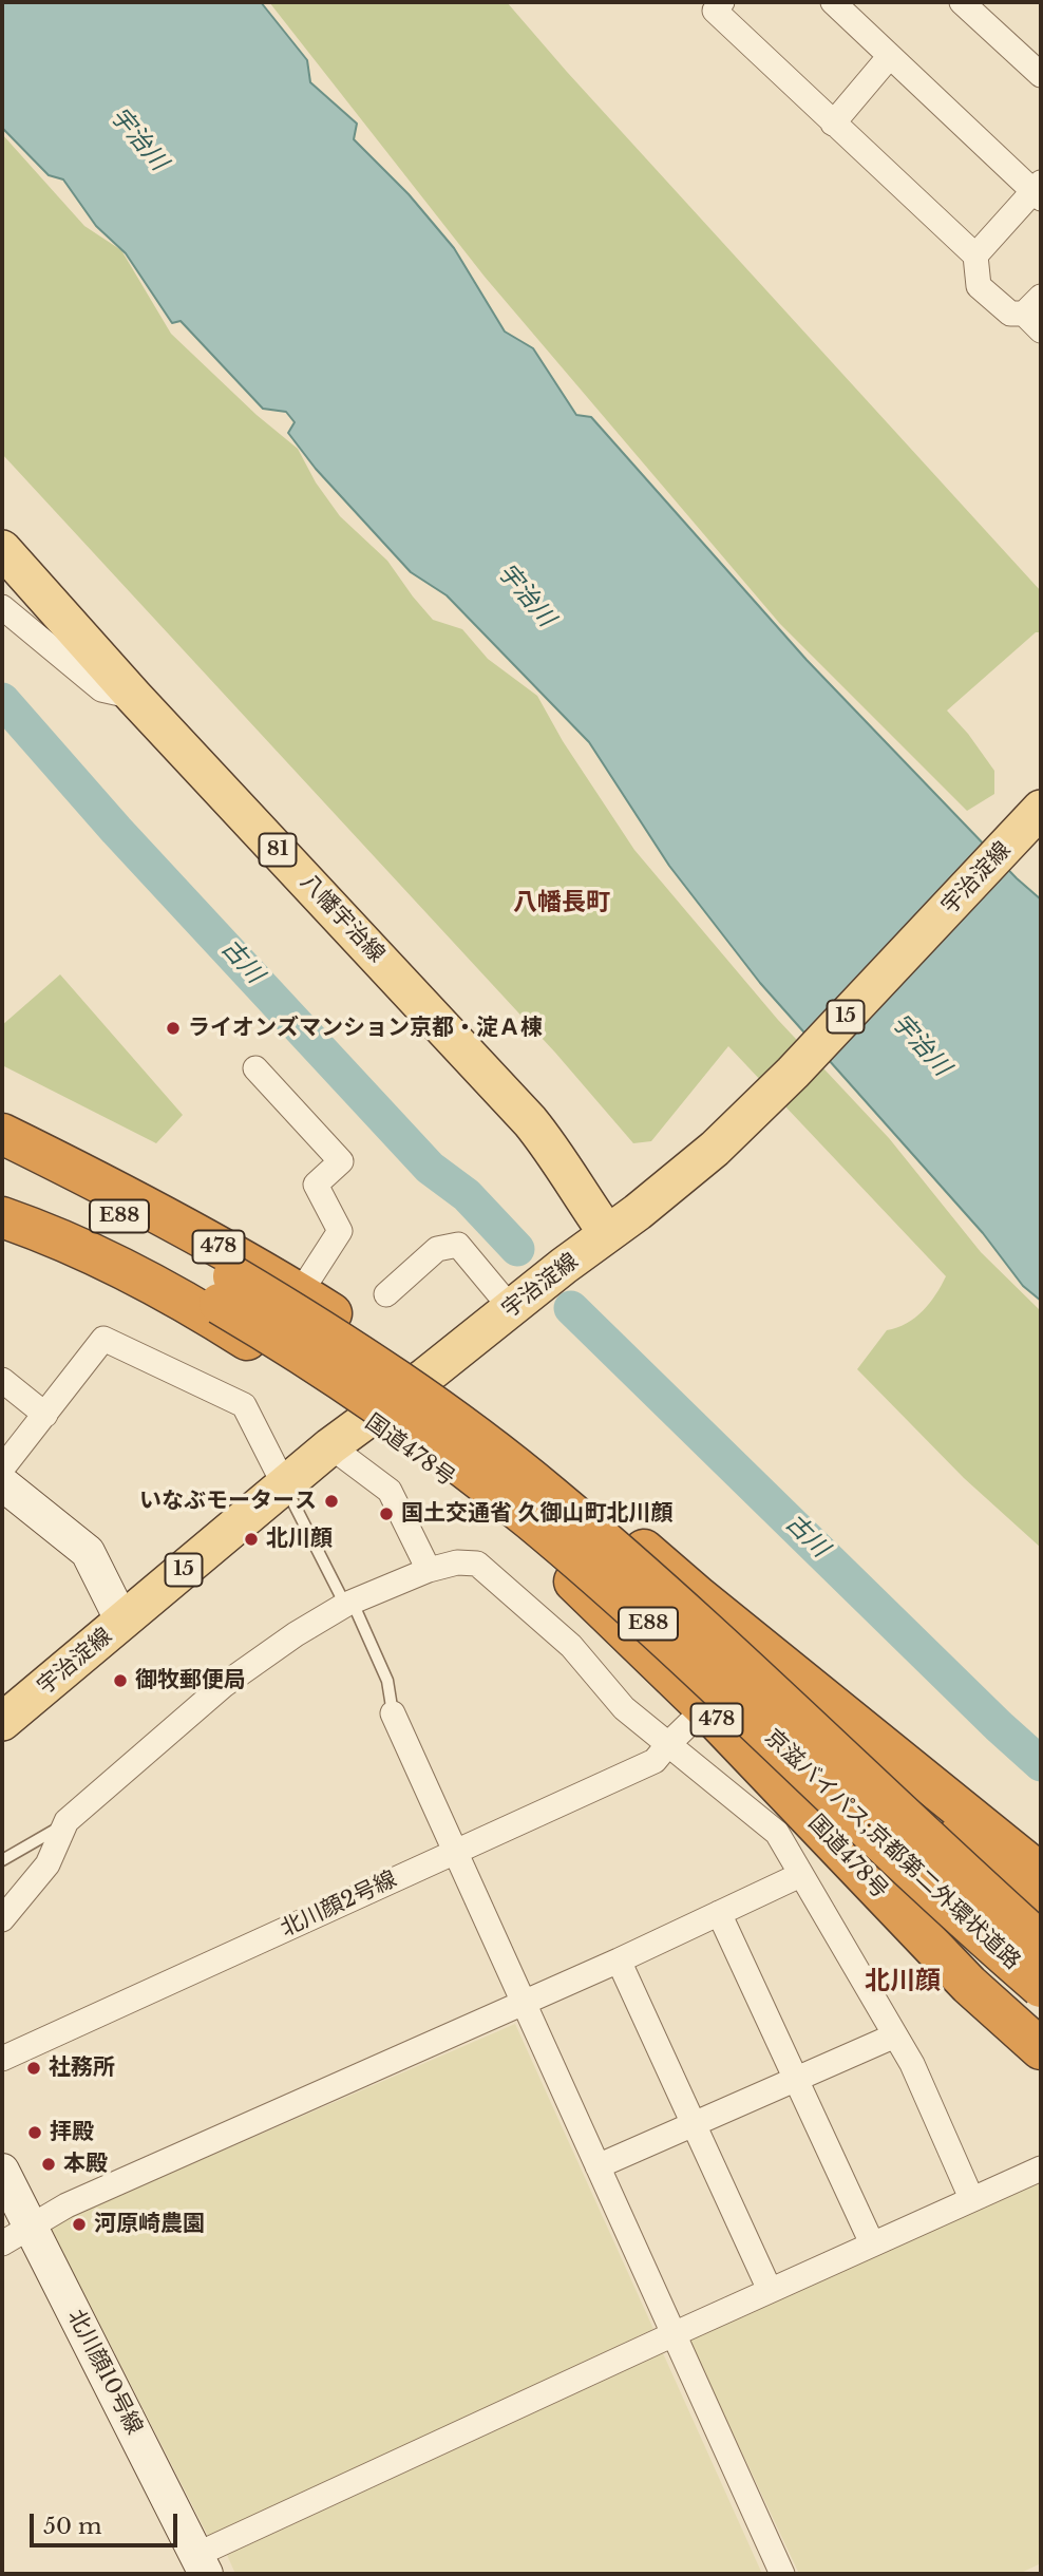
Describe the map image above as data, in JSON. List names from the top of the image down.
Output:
{
  "streets": {
    "highway": [
      "E88",
      "478",
      "国道478号",
      "京滋バイパス;京都第二外環状道路"
    ],
    "main road": [
      "81",
      "宇治淀線",
      "八幡宇治線",
      "15"
    ],
    "street": ["北川顔2号線", "北川顔10号線"]
  },
  "crossings": [
    ["宇治淀線", "八幡宇治線"],
    ["宇治淀線", "478"],
    ["宇治淀線", "国道478号"],
    ["E88", "京滋バイパス;京都第二外環状道路"],
    ["国道478号", "北川顔2号線"]
  ],
  "districts": ["八幡長町", "北川顔"],
  "water": ["宇治川", "古川"],
  "places": [
    "ライオンズマンション京都・淀Ａ棟",
    "いなぶモータース",
    "国土交通省 久御山町北川顔",
    "北川顔",
    "御牧郵便局",
    "社務所",
    "拝殿",
    "本殿",
    "河原崎農園"
  ],
  "scale_bar": "50 m"
}
